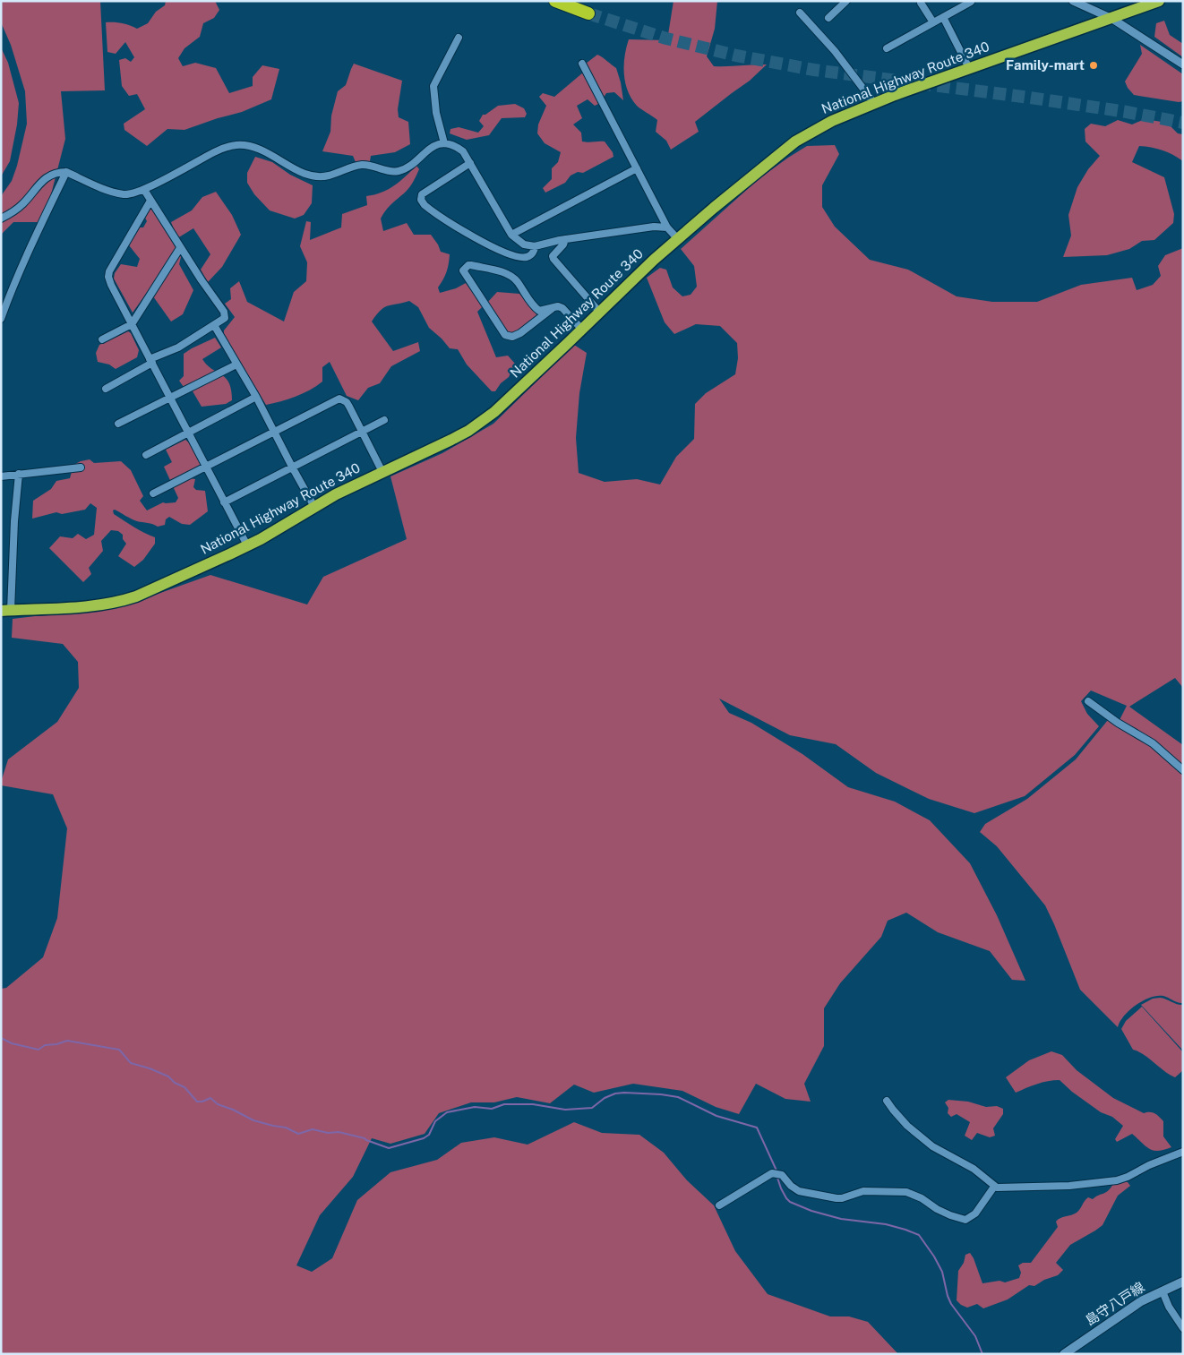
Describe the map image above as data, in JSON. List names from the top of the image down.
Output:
{
  "streets": {
    "highway": ["National Highway Route 340"],
    "main road": ["島守八戸線"]
  },
  "places": ["Family-mart"]
}
